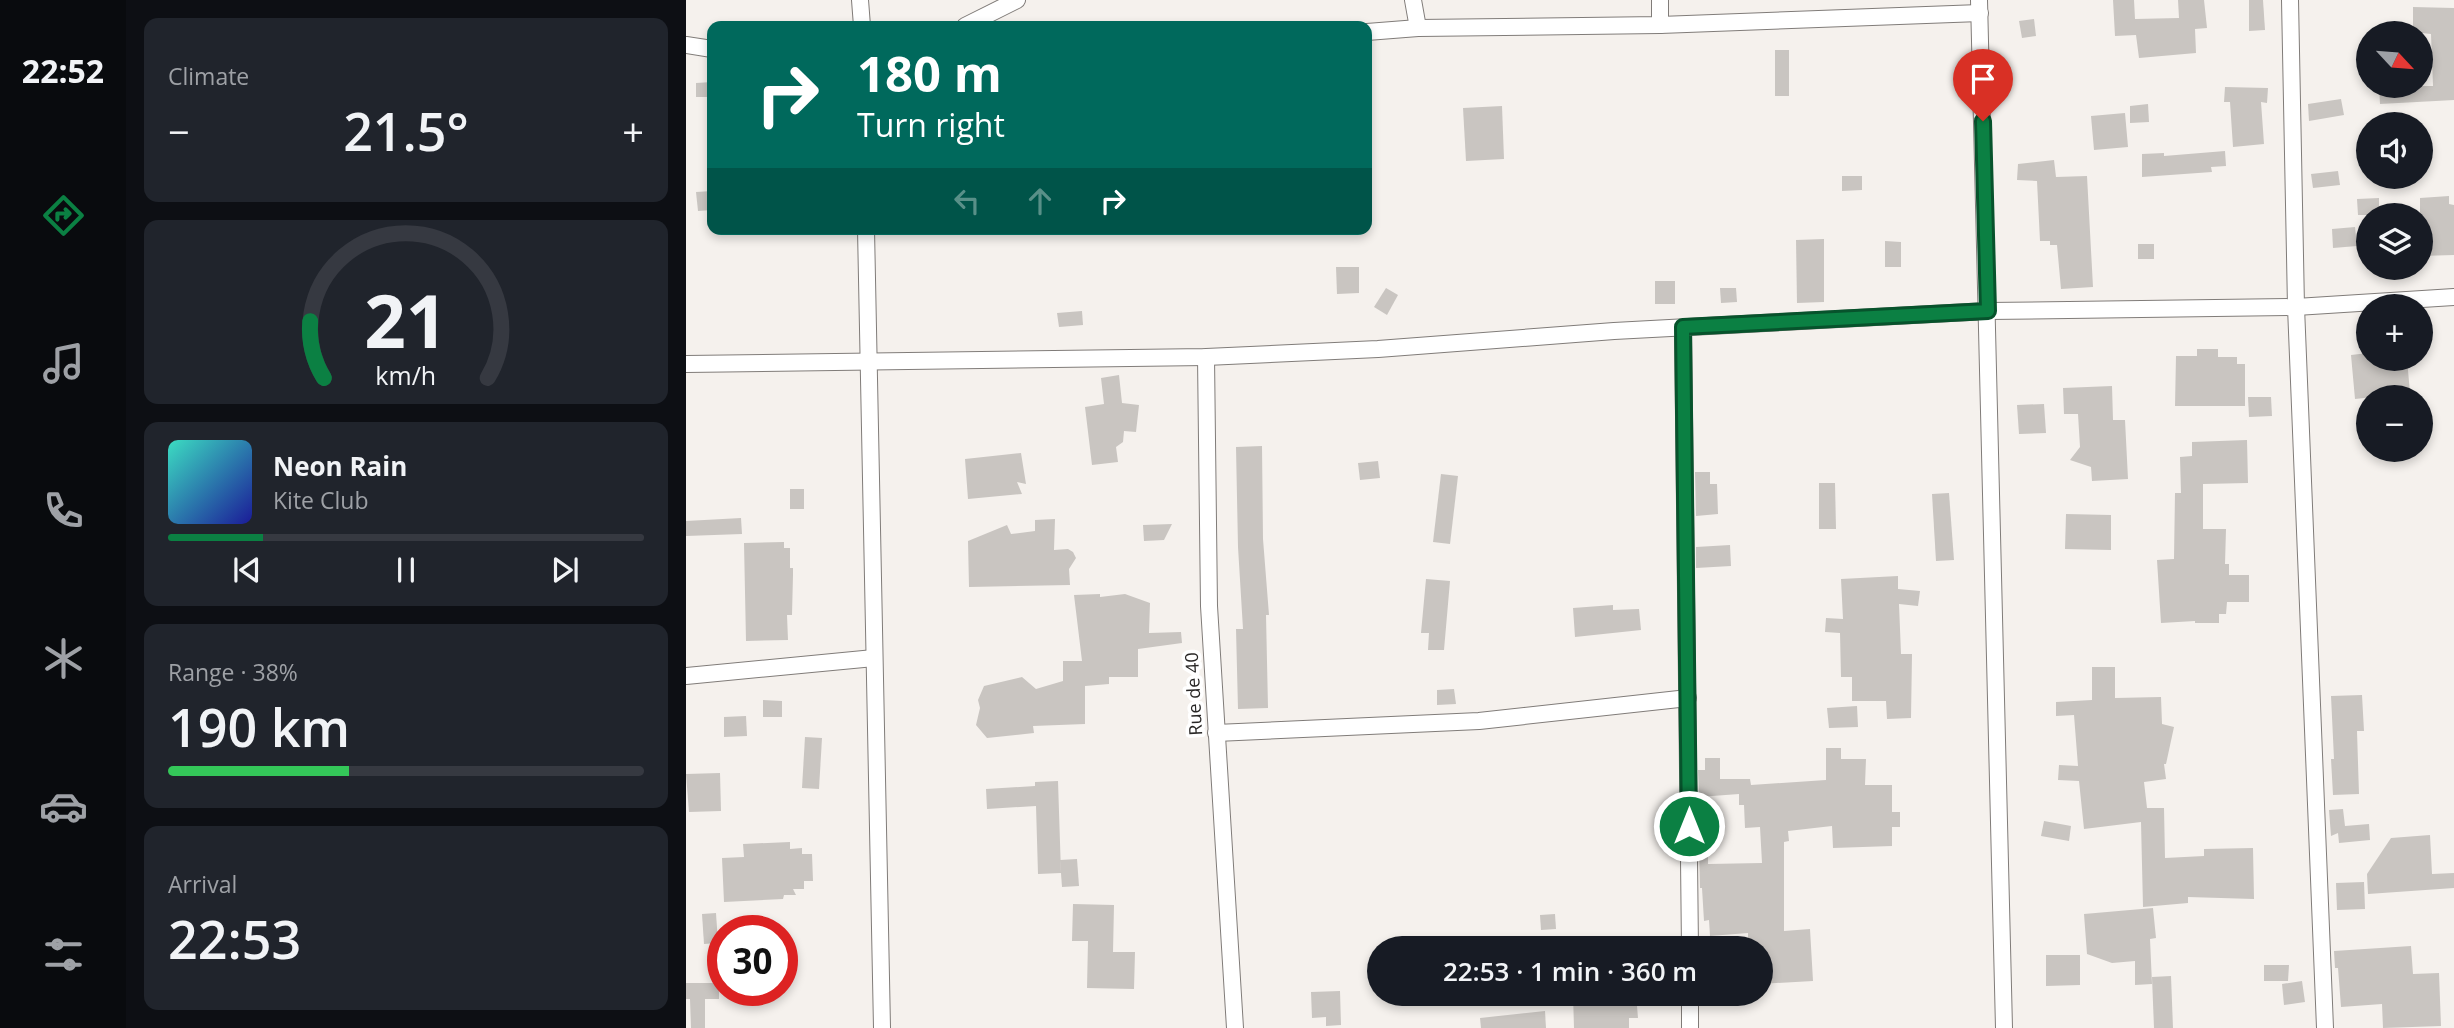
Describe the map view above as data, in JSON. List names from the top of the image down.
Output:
{
  "streets": {
    "street": ["Rue de 40"]
  },
  "north": "bottom right",
  "page": {
    "tabs": "22:52",
    "tile": [
      "Climate",
      ["Range · 38%", "190 km"],
      ["Arrival", "22:53"]
    ],
    "map_buttons": ["+", "−"],
    "turn": ["180 m", "Turn right"],
    "heat": ["−", "21.5°", "+"],
    "song": ["Neon Rain", "Kite Club"],
    "limit": "30",
    "trip": "22:53 · 1 min · 360 m",
    "gauge": ["21", "km/h"]
  }
}
